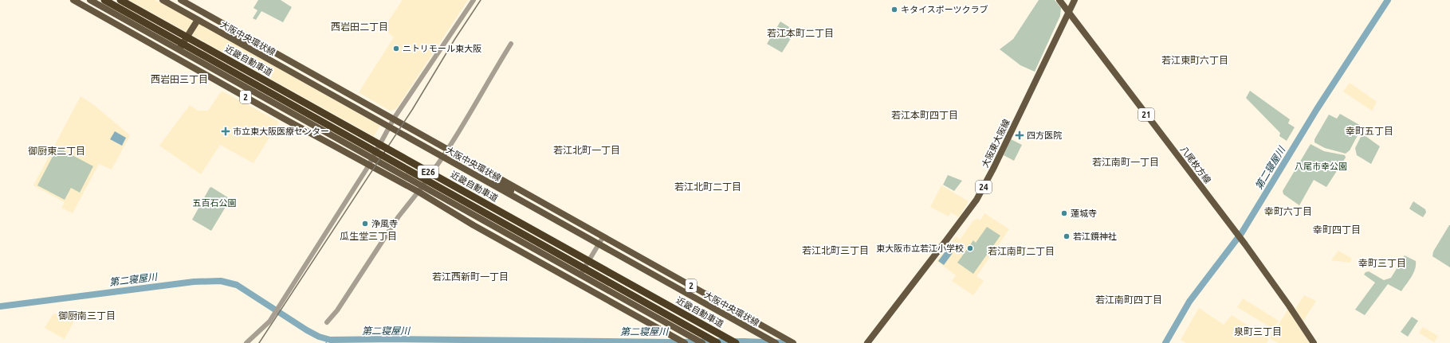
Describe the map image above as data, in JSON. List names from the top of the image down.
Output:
{
  "streets": {
    "highway": ["近畿自動車道", "E26"],
    "main road": [
      "大阪中央環状線",
      "2",
      "21",
      "大阪東大阪線",
      "八尾枚方線",
      "24"
    ]
  },
  "crossings": [
    ["大阪東大阪線", "八尾枚方線"]
  ],
  "districts": [
    "西岩田二丁目",
    "若江本町二丁目",
    "若江東町六丁目",
    "西岩田三丁目",
    "若江本町四丁目",
    "幸町五丁目",
    "若江北町一丁目",
    "御厨東二丁目",
    "若江南町一丁目",
    "若江北町二丁目",
    "幸町六丁目",
    "幸町四丁目",
    "瓜生堂三丁目",
    "若江北町三丁目",
    "若江南町二丁目",
    "幸町三丁目",
    "若江西新町一丁目",
    "若江南町四丁目",
    "御厨南三丁目",
    "泉町三丁目"
  ],
  "water": ["第二寝屋川"],
  "parks": ["八尾市幸公園", "五百石公園"],
  "places": {
    "other": [
      "キタイスポーツクラブ",
      "ニトリモール東大阪",
      "蓮城寺",
      "浄風寺",
      "若江鏡神社",
      "東大阪市立若江小学校"
    ],
    "health": ["市立東大阪医療センター", "四方医院"]
  }
}
